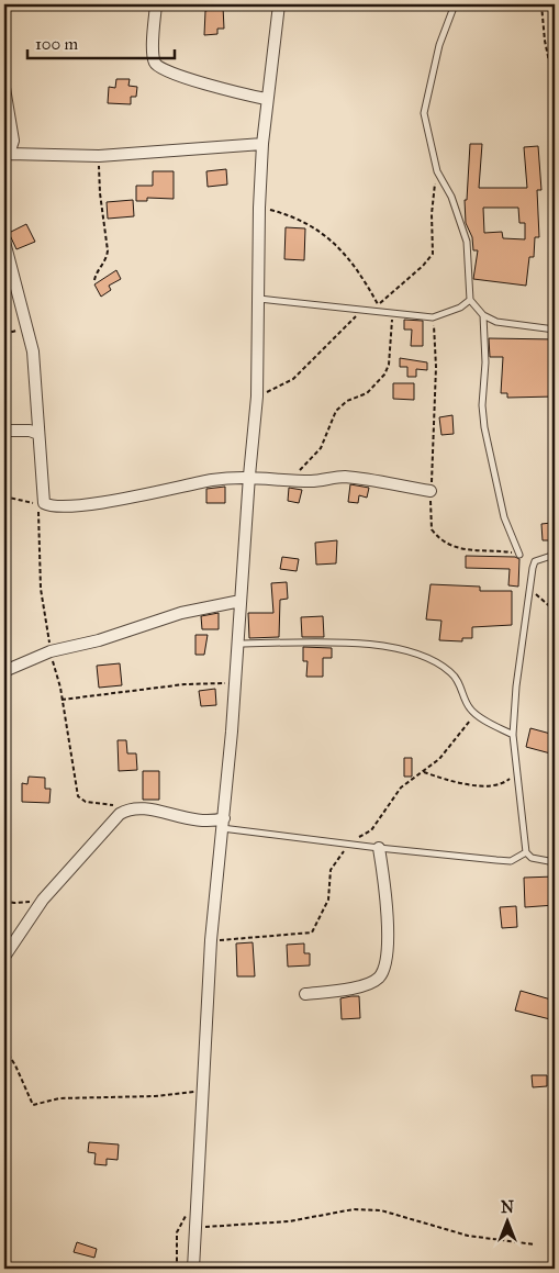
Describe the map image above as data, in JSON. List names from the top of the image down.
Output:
{
  "scale_bar": "100 m",
  "north": "top"
}
